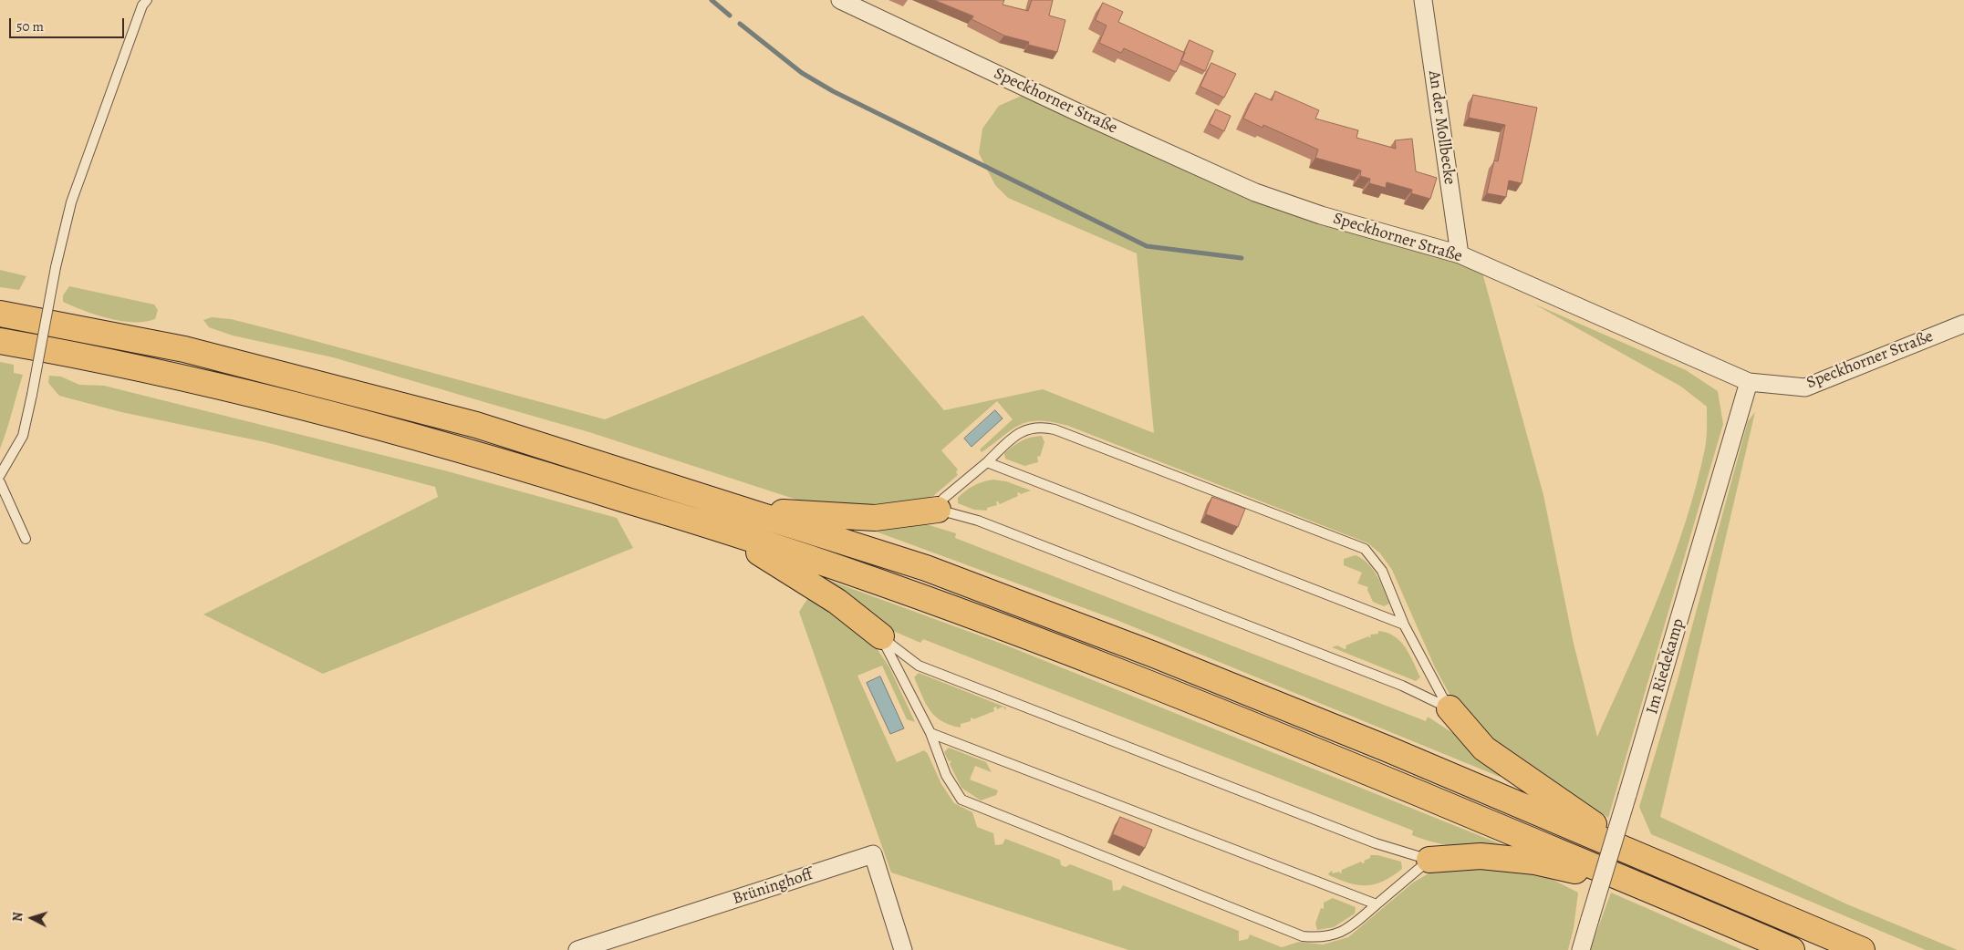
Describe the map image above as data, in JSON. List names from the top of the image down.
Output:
{
  "streets": {
    "street": [
      "Speckhorner Straße",
      "An der Mollbecke",
      "Im Riedekamp",
      "Brüninghoff"
    ]
  },
  "crossings": [
    ["Speckhorner Straße", "An der Mollbecke"],
    ["Speckhorner Straße", "Im Riedekamp"]
  ],
  "scale_bar": "50 m",
  "north": "left"
}
